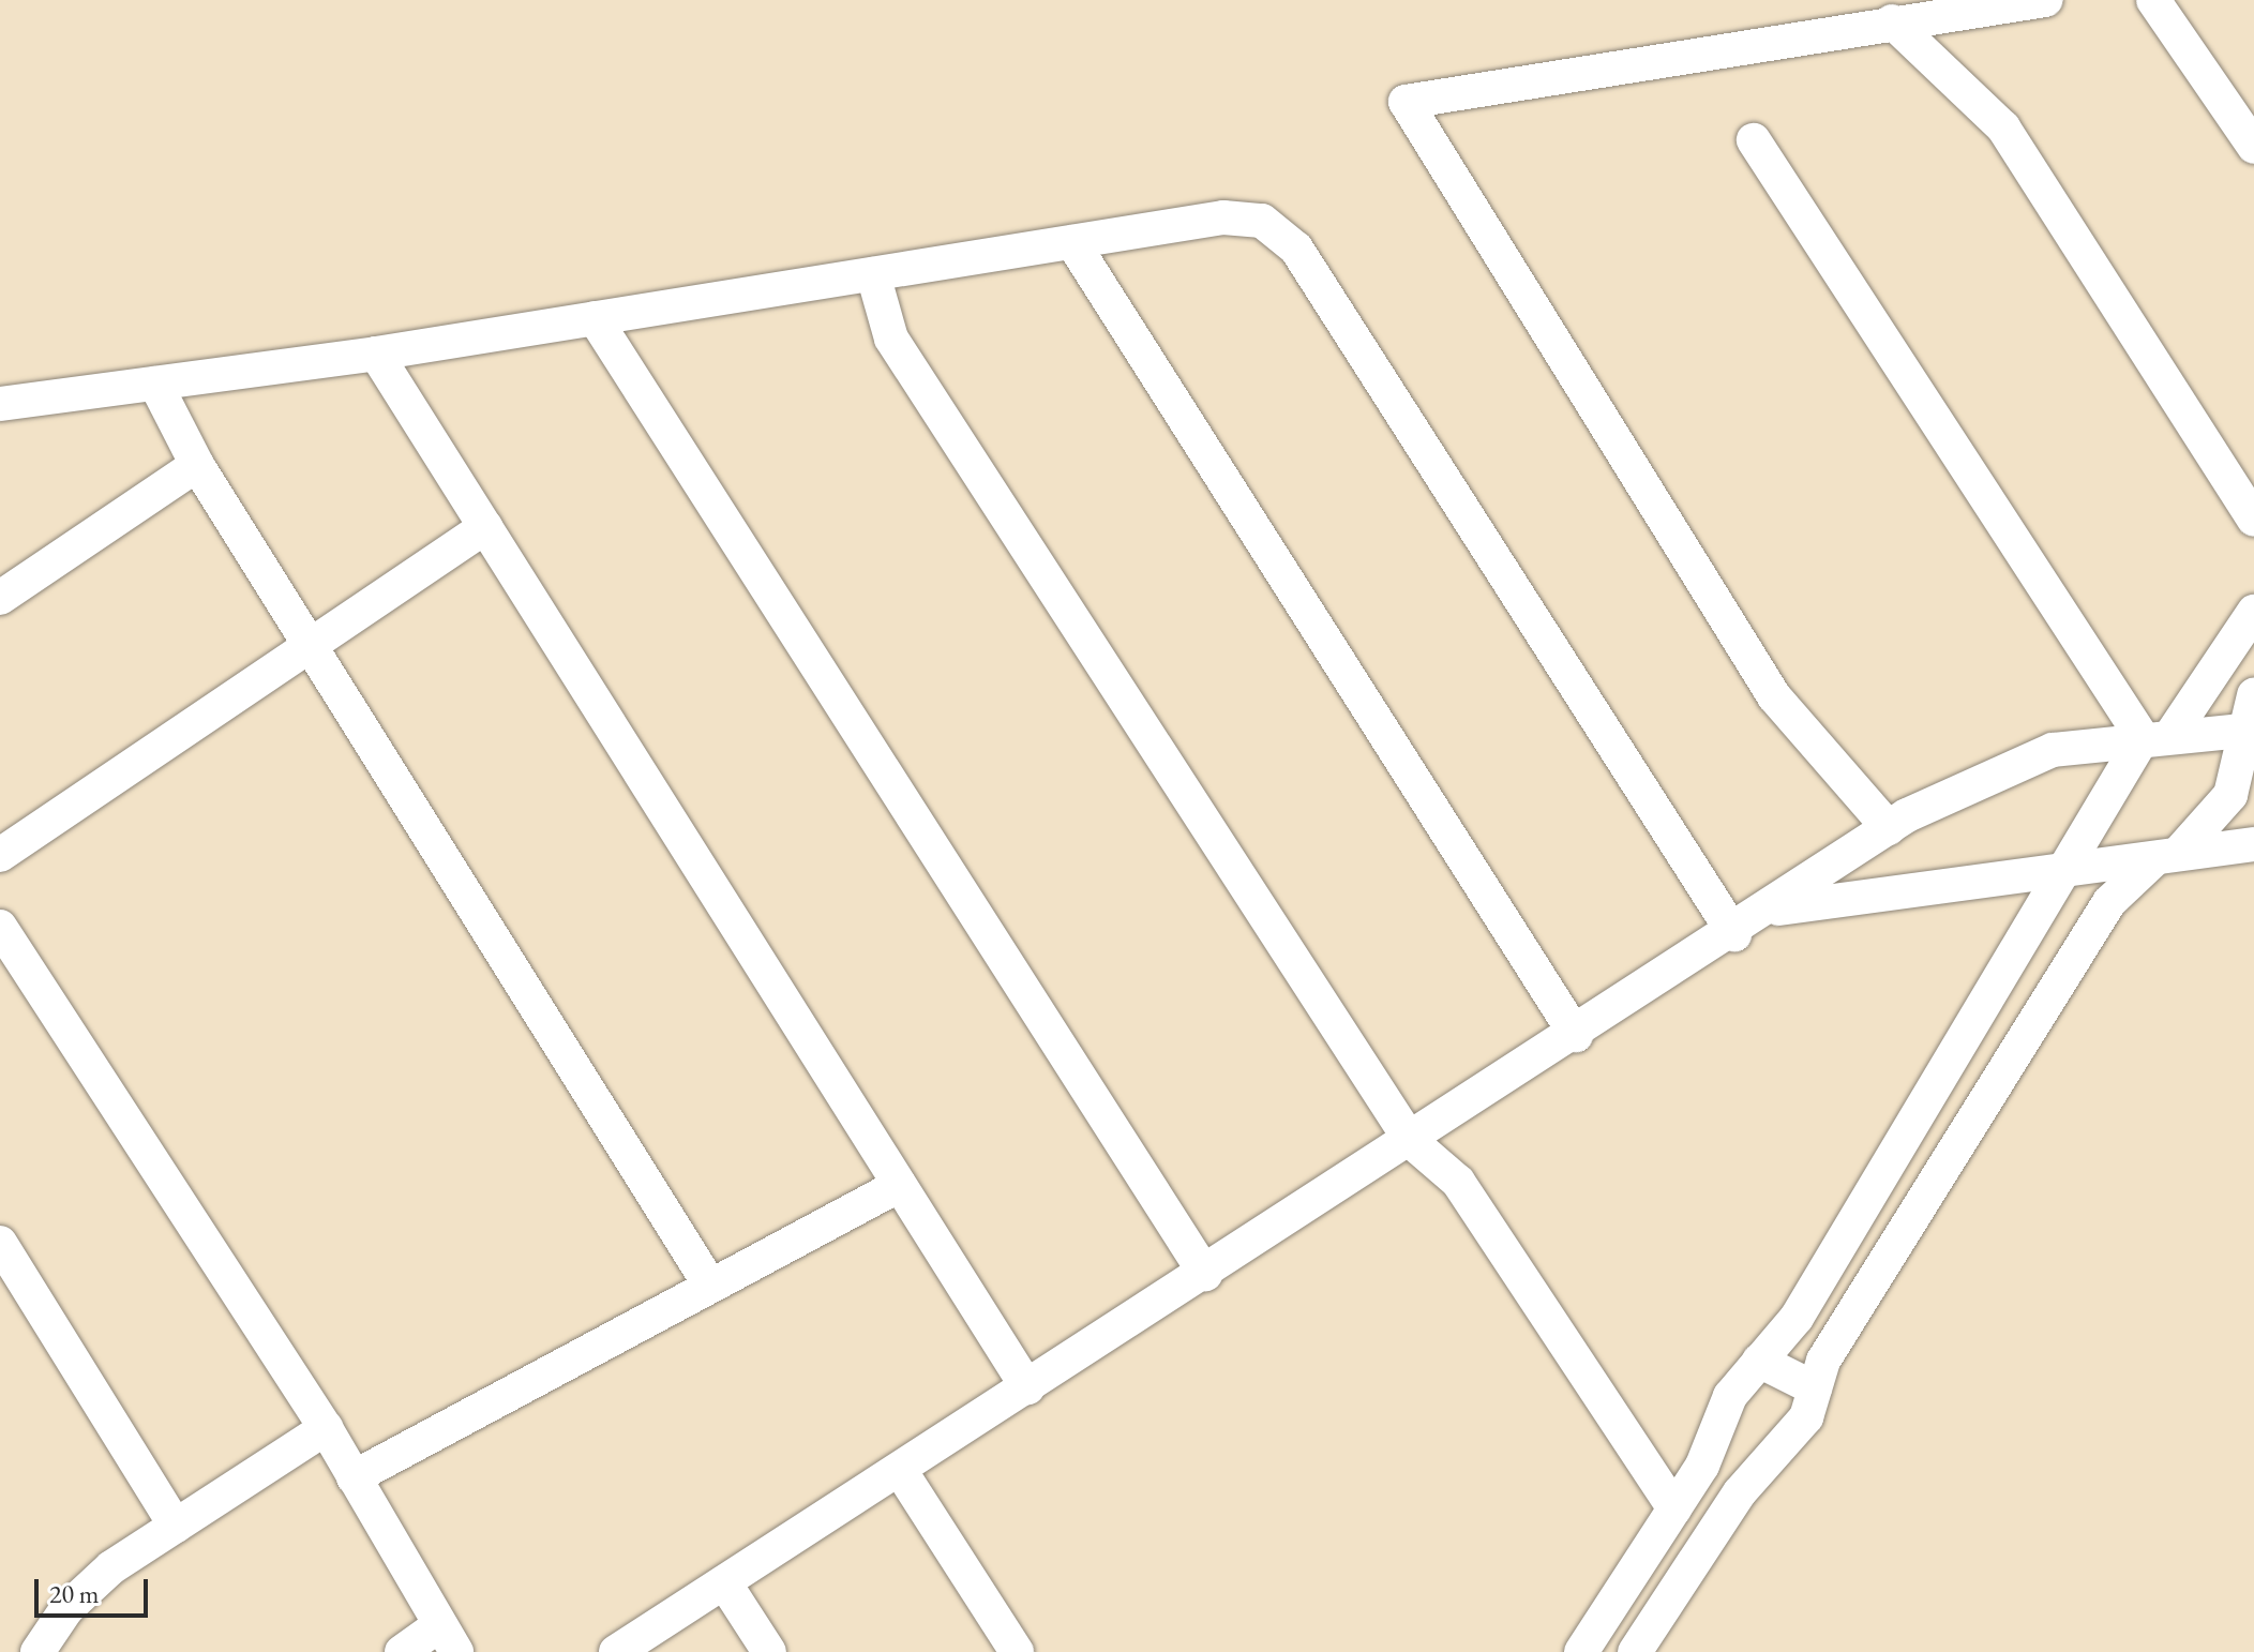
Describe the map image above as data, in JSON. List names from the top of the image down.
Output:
{
  "scale_bar": "20 m"
}
